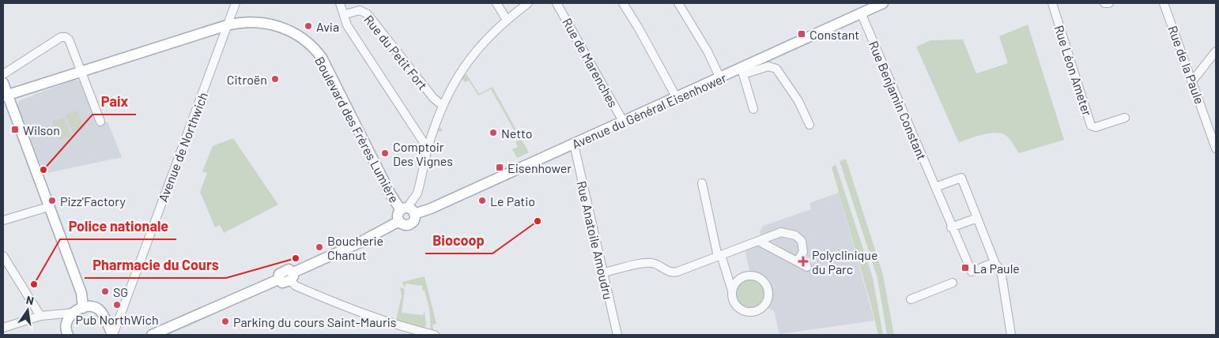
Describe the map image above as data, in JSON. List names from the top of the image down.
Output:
{
  "streets": {
    "main road": ["Avenue du Général Eisenhower", "Boulevard des Frères Lumière"],
    "street": [
      "Rue du Petit Fort",
      "Rue de Marenches",
      "Rue de la Paule",
      "Rue Léon Ameter",
      "Rue Benjamin Constant",
      "Avenue de Northwich",
      "Rue Anatoile Amoudru"
    ]
  },
  "crossings": [
    ["Rue de Marenches", "Avenue du Général Eisenhower"],
    ["Rue Benjamin Constant", "Avenue du Général Eisenhower"],
    ["Avenue du Général Eisenhower", "Boulevard des Frères Lumière"],
    ["Avenue du Général Eisenhower", "Rue Anatoile Amoudru"],
    ["Boulevard des Frères Lumière", "Avenue de Northwich"]
  ],
  "places": {
    "other": [
      "Avia",
      "Citroën",
      "Netto",
      "Comptoir Des Vignes",
      "Paix",
      "Pizz'Factory",
      "Le Patio",
      "Biocoop",
      "Boucherie Chanut",
      "Pharmacie du Cours",
      "Police nationale",
      "SG",
      "Pub NorthWich",
      "Parking du cours Saint-Mauris"
    ],
    "transit": [
      "Constant",
      "Wilson",
      "Eisenhower",
      "La Paule"
    ],
    "health": ["Polyclinique du Parc"]
  },
  "north": "top"
}
